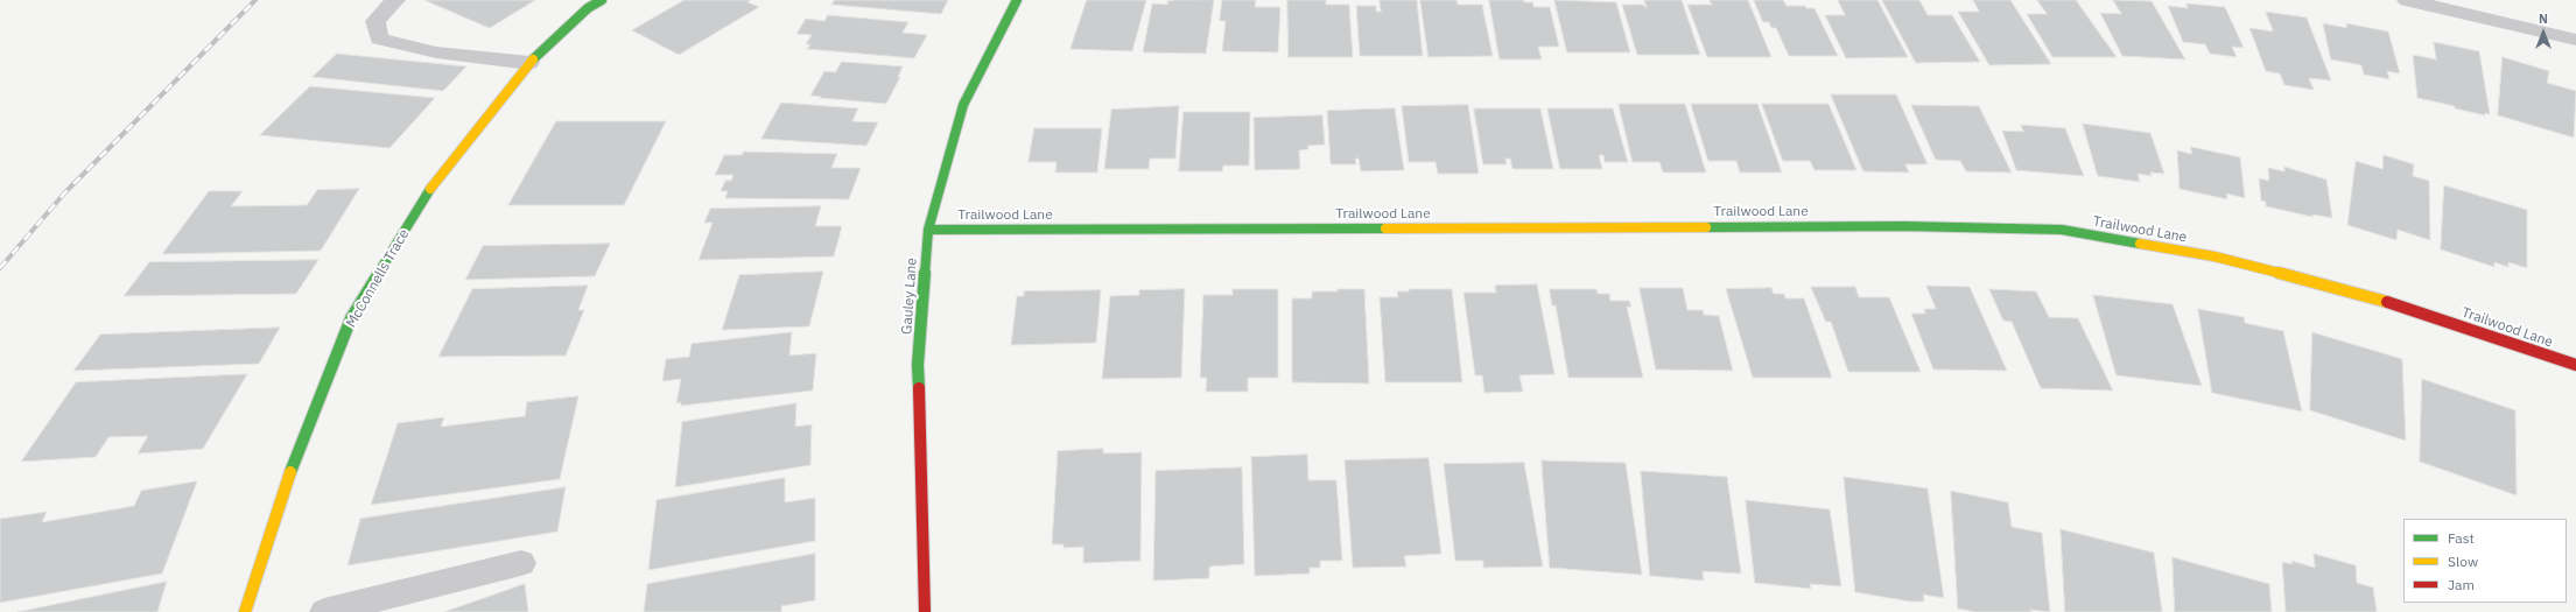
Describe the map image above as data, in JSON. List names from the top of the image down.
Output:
{
  "streets": {
    "street": ["Trailwood Lane", "McConnells Trace", "Gauley Lane"]
  },
  "crossings": [
    ["Trailwood Lane", "Gauley Lane"]
  ],
  "legend": ["Fast", "Slow", "Jam"],
  "north": "top"
}
